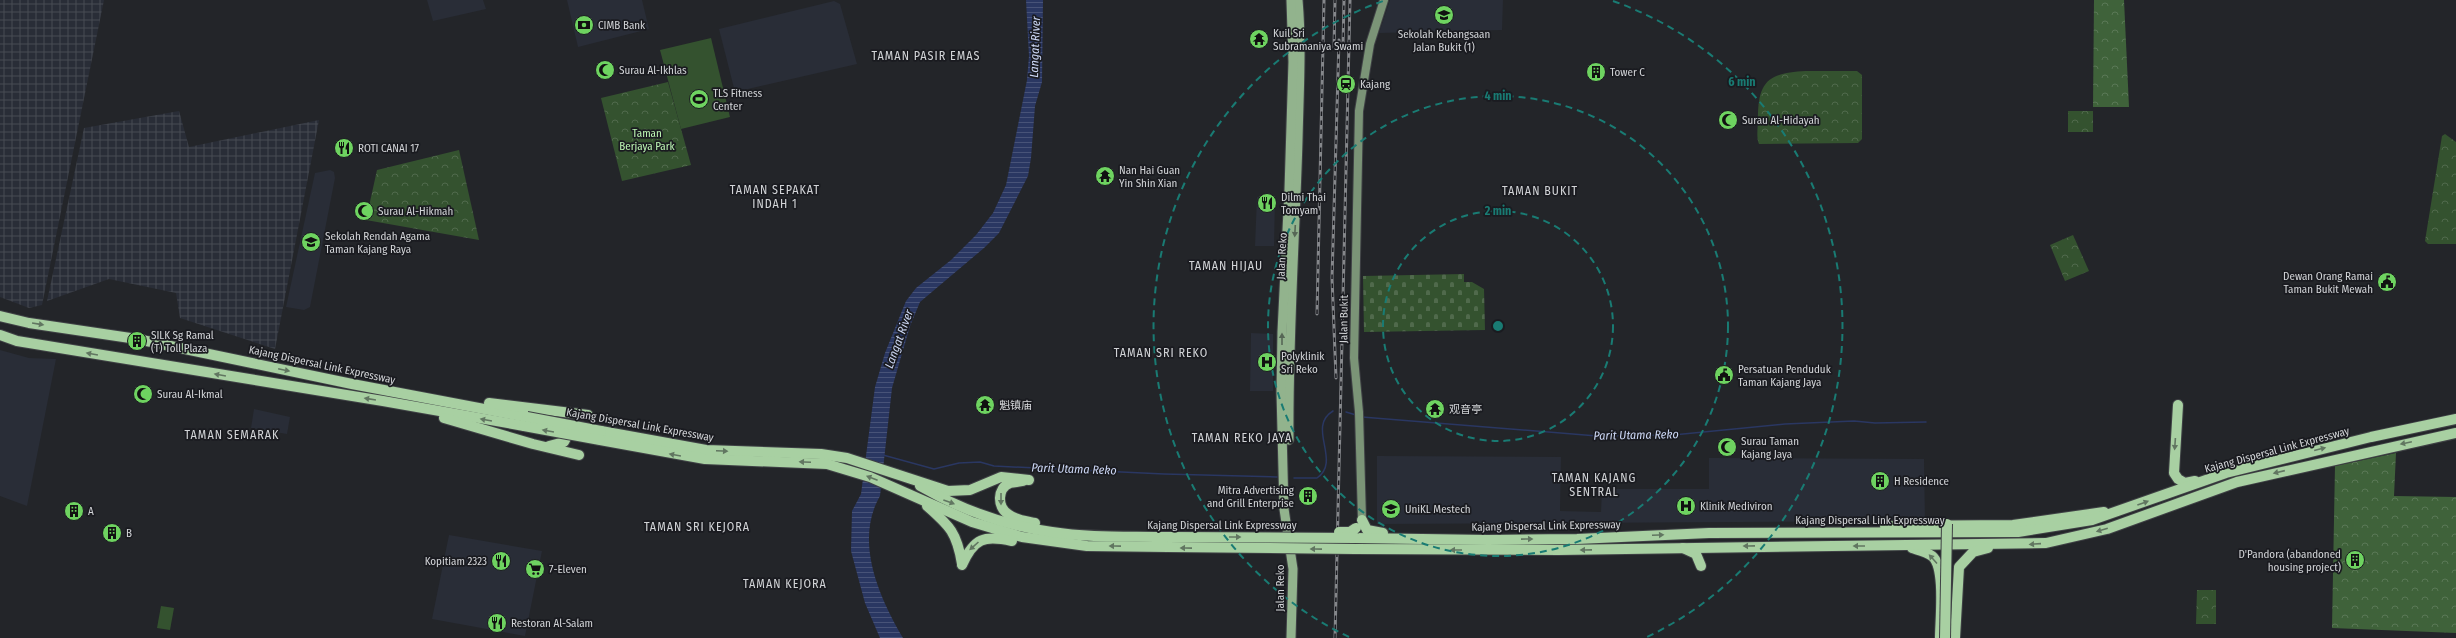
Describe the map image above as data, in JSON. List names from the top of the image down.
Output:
{
  "streets": {
    "highway": ["Kajang Dispersal Link Expressway"],
    "main road": ["Jalan Reko", "Jalan Bukit"]
  },
  "crossings": [
    ["Jalan Bukit", "Kajang Dispersal Link Expressway"]
  ],
  "districts": [
    "TAMAN PASIR EMAS",
    "TAMAN SEPAKAT INDAH 1",
    "TAMAN BUKIT",
    "TAMAN HIJAU",
    "TAMAN SRI REKO",
    "TAMAN SEMARAK",
    "TAMAN REKO JAYA",
    "TAMAN KAJANG SENTRAL",
    "TAMAN SRI KEJORA",
    "TAMAN KEJORA"
  ],
  "water": ["Langat River", "Parit Utama Reko"],
  "parks": ["Taman Berjaya Park"],
  "places": {
    "school or university": ["Sekolah Kebangsaan Jalan Bukit (1)", "Sekolah Rendah Agama Taman Kajang Raya", "UniKL Mestech"],
    "bank": ["CIMB Bank"],
    "temple": [
      "Kuil Sri Subramaniya Swami",
      "Nan Hai Guan Yin Shin Xian",
      "魁镇庙",
      "观音亭"
    ],
    "mosque": [
      "Surau Al-Ikhlas",
      "Surau Al-Hidayah",
      "Surau Al-Hikmah",
      "Surau Al-Ikmal",
      "Surau Taman Kajang Jaya"
    ],
    "building": [
      "Tower C",
      "SILK Sg Ramal (T) Toll Plaza",
      "H Residence",
      "Mitra Advertising and Grill Enterprise",
      "A",
      "B",
      "D'Pandora (abandoned housing project)"
    ],
    "station": ["Kajang"],
    "sports": ["TLS Fitness Center"],
    "restaurant": [
      "ROTI CANAI 17",
      "Dilmi Thai Tomyam",
      "Kopitiam 2323",
      "Restoran Al-Salam"
    ],
    "public building": ["Dewan Orang Ramai Taman Bukit Mewah", "Persatuan Penduduk Taman Kajang Jaya"],
    "hospital": ["Polyklinik Sri Reko", "Klinik Mediviron"],
    "supermarket": ["7-Eleven"]
  },
  "rings": ["6 min", "4 min", "2 min"]
}
